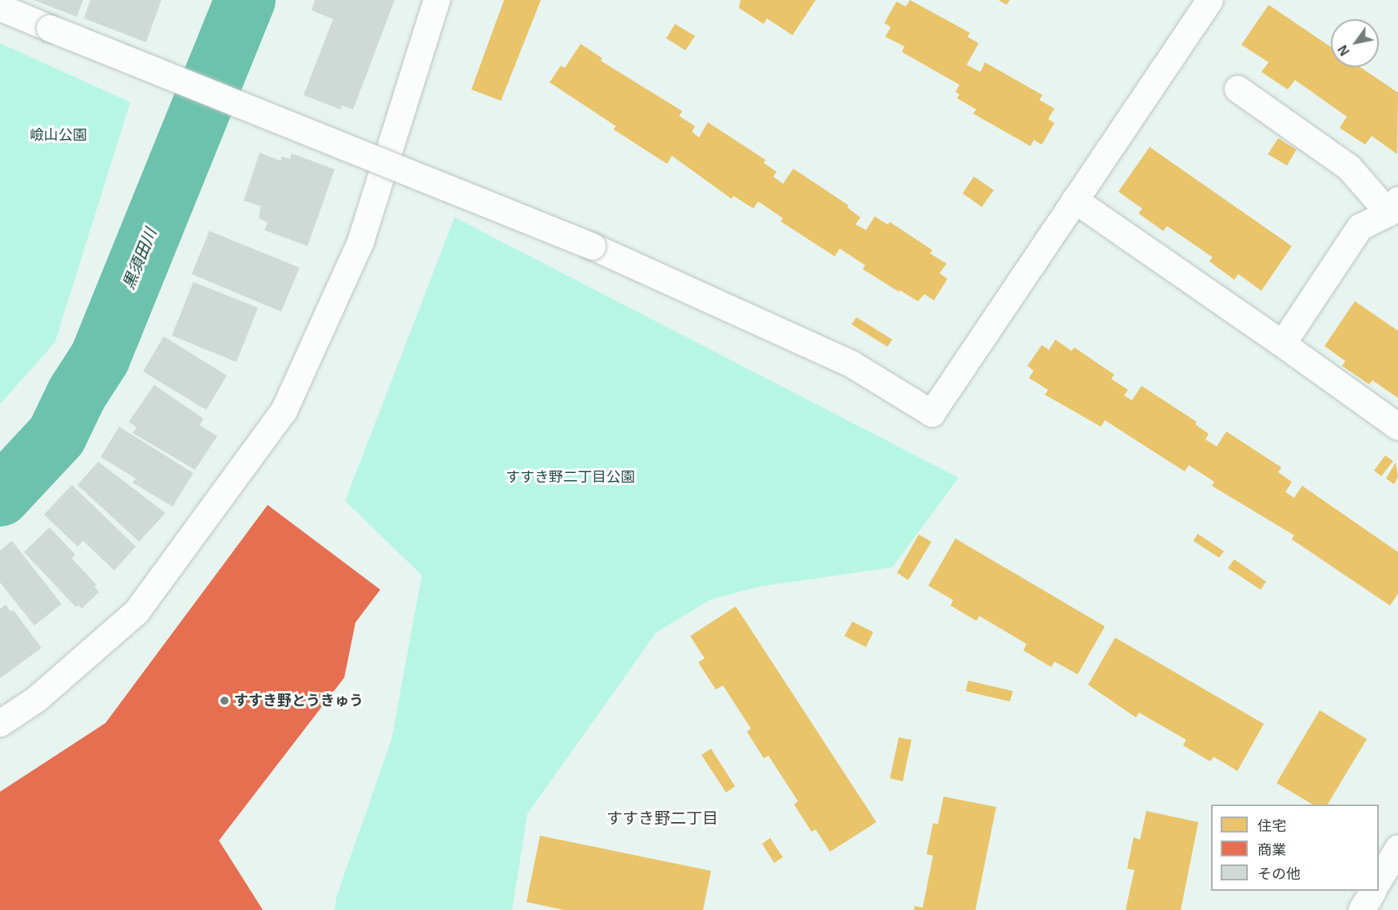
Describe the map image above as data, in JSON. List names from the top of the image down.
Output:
{
  "districts": ["すすき野二丁目"],
  "water": ["黒須田川"],
  "parks": ["嶮山公園", "すすき野二丁目公園"],
  "places": ["すすき野とうきゅう"],
  "legend": ["住宅", "商業", "その他"],
  "north": "bottom left"
}
